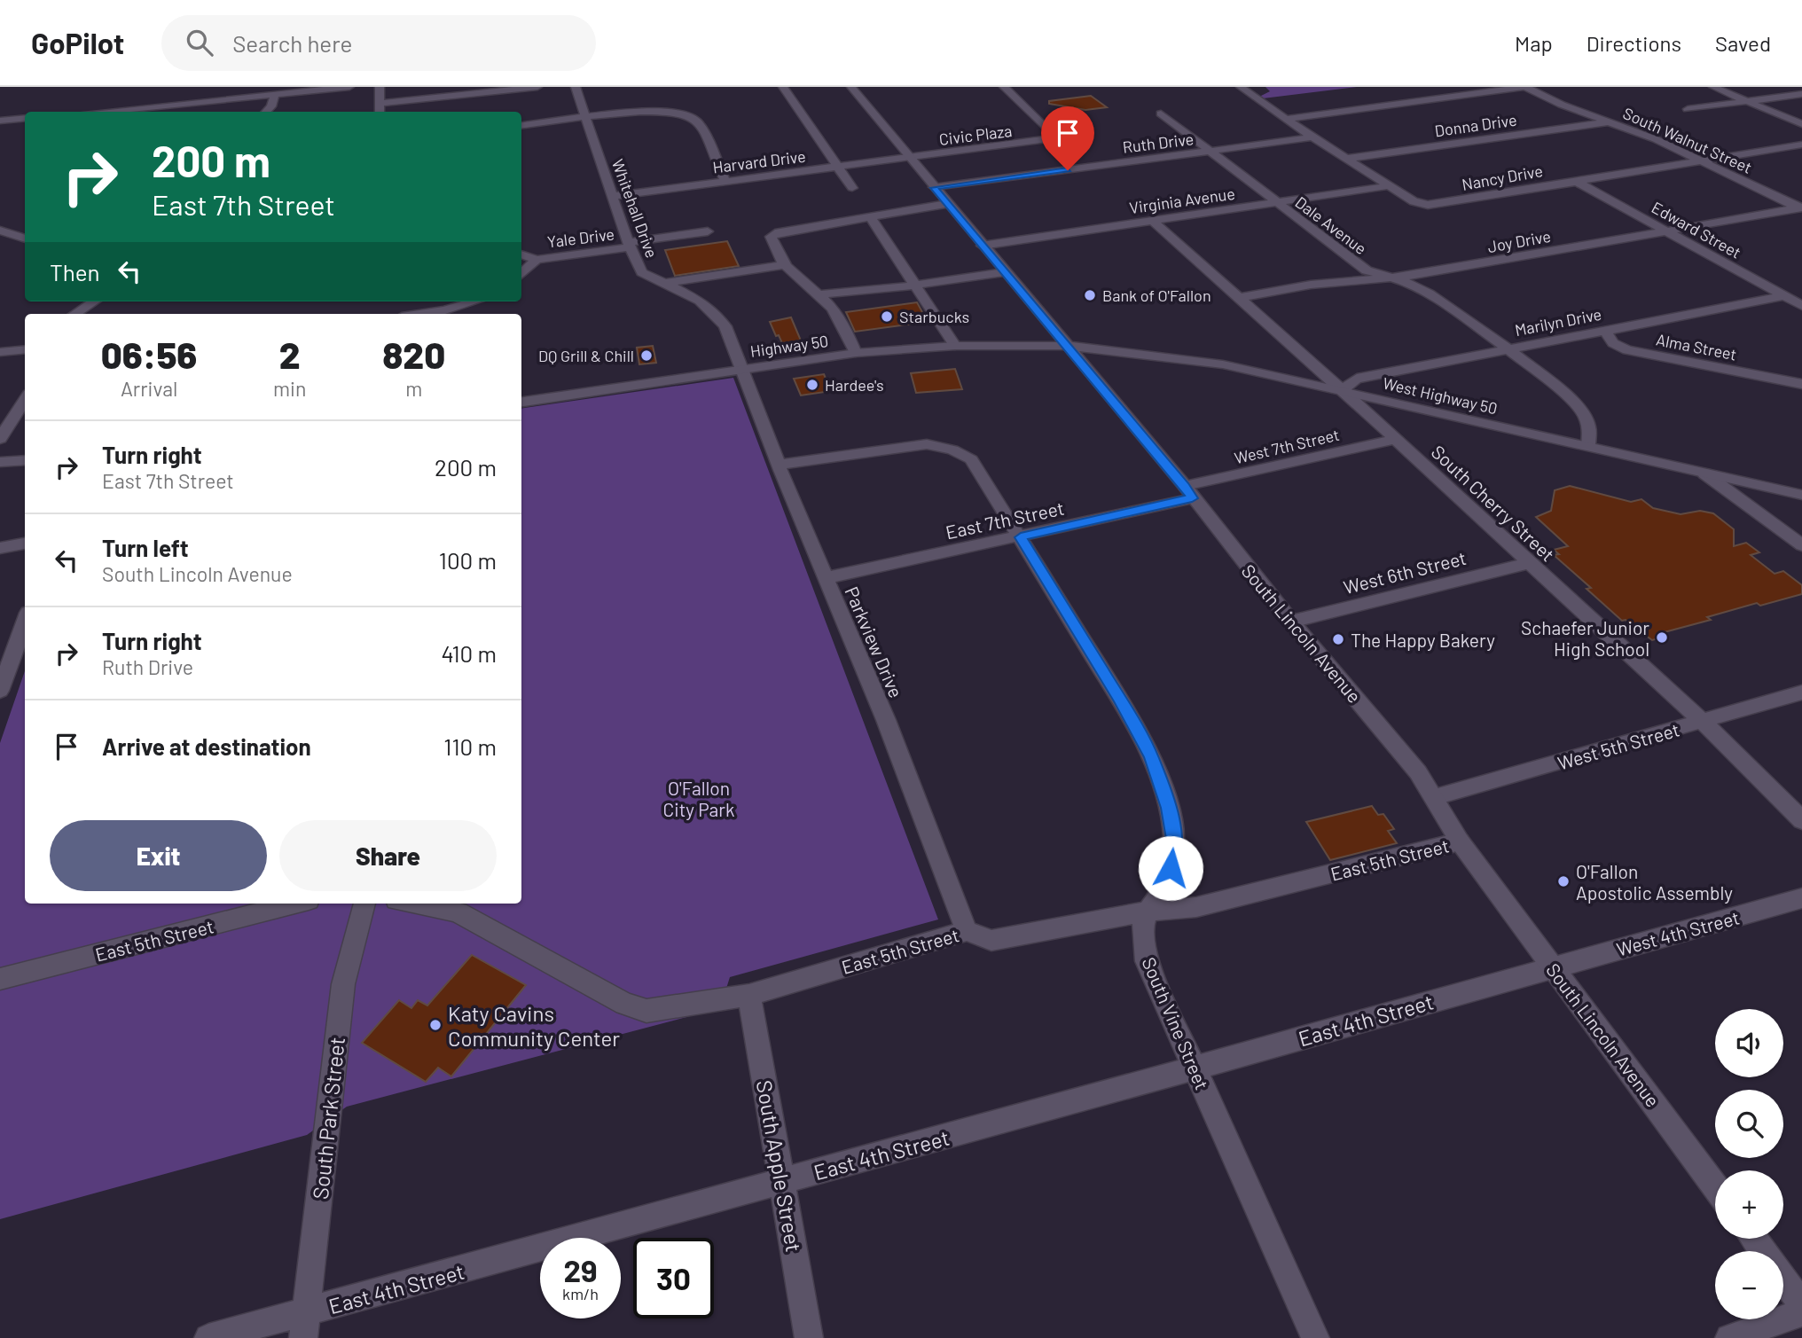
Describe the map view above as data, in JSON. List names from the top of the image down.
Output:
{
  "streets": {
    "street": [
      "Donna Drive",
      "Civic Plaza",
      "South Walnut Street",
      "Ruth Drive",
      "Harvard Drive",
      "Nancy Drive",
      "Virginia Avenue",
      "Whitehall Drive",
      "Dale Avenue",
      "Edward Street",
      "Yale Drive",
      "Joy Drive",
      "Marilyn Drive",
      "Highway 50",
      "Alma Street",
      "West Highway 50",
      "West 7th Street",
      "South Cherry Street",
      "East 7th Street",
      "West 6th Street",
      "South Lincoln Avenue",
      "Parkview Drive",
      "West 5th Street",
      "East 5th Street",
      "West 4th Street",
      "East 4th Street",
      "South Vine Street",
      "South Park Street",
      "South Apple Street"
    ]
  },
  "crossings": [
    ["Donna Drive", "South Walnut Street"],
    ["Donna Drive", "Nancy Drive"],
    ["Civic Plaza", "Harvard Drive"],
    ["Civic Plaza", "South Lincoln Avenue"],
    ["South Walnut Street", "Nancy Drive"],
    ["South Walnut Street", "Joy Drive"],
    ["Ruth Drive", "Nancy Drive"],
    ["Ruth Drive", "Dale Avenue"],
    ["Ruth Drive", "South Lincoln Avenue"],
    ["Harvard Drive", "Whitehall Drive"],
    ["Harvard Drive", "South Lincoln Avenue"],
    ["Nancy Drive", "Virginia Avenue"],
    ["Nancy Drive", "Edward Street"],
    ["Virginia Avenue", "Dale Avenue"],
    ["Virginia Avenue", "South Cherry Street"],
    ["Virginia Avenue", "South Lincoln Avenue"],
    ["Whitehall Drive", "Yale Drive"],
    ["Whitehall Drive", "Highway 50"],
    ["Whitehall Drive", "Parkview Drive"],
    ["Dale Avenue", "Joy Drive"],
    ["Dale Avenue", "Marilyn Drive"],
    ["Dale Avenue", "West Highway 50"],
    ["Edward Street", "Joy Drive"],
    ["Edward Street", "Marilyn Drive"],
    ["Joy Drive", "South Cherry Street"],
    ["Marilyn Drive", "Alma Street"],
    ["Marilyn Drive", "West Highway 50"],
    ["Marilyn Drive", "South Cherry Street"],
    ["Highway 50", "West Highway 50"],
    ["Highway 50", "South Lincoln Avenue"],
    ["Highway 50", "Parkview Drive"],
    ["West Highway 50", "South Cherry Street"],
    ["West Highway 50", "South Lincoln Avenue"],
    ["West 7th Street", "South Cherry Street"],
    ["West 7th Street", "East 7th Street"],
    ["West 7th Street", "South Lincoln Avenue"],
    ["South Cherry Street", "West 6th Street"],
    ["South Cherry Street", "West 5th Street"],
    ["East 7th Street", "South Lincoln Avenue"],
    ["East 7th Street", "Parkview Drive"],
    ["East 7th Street", "South Vine Street"],
    ["West 6th Street", "South Lincoln Avenue"],
    ["South Lincoln Avenue", "West 5th Street"],
    ["South Lincoln Avenue", "East 5th Street"],
    ["South Lincoln Avenue", "West 4th Street"],
    ["South Lincoln Avenue", "East 4th Street"],
    ["Parkview Drive", "East 5th Street"],
    ["Parkview Drive", "South Vine Street"],
    ["East 5th Street", "South Vine Street"],
    ["East 5th Street", "South Apple Street"],
    ["West 4th Street", "East 4th Street"],
    ["East 4th Street", "South Vine Street"],
    ["East 4th Street", "South Park Street"],
    ["East 4th Street", "South Apple Street"]
  ],
  "parks": ["O'Fallon City Park"],
  "places": [
    "Bank of O'Fallon",
    "Starbucks",
    "DQ Grill & Chill",
    "Hardee's",
    "Schaefer Junior High School",
    "The Happy Bakery",
    "O'Fallon Apostolic Assembly",
    "Katy Cavins Community Center"
  ],
  "page": {
    "header": "GoPilot",
    "search": "Search here",
    "nav": ["Map", "Directions", "Saved"],
    "turn": ["200 m", "East 7th Street"],
    "then": "Then",
    "eta": [
      "06:56",
      "Arrival",
      "2",
      "min",
      "820",
      "m"
    ],
    "list": [
      {
        "name": "Turn right",
        "note": "East 7th Street",
        "value": "200 m"
      },
      {
        "name": "Turn left",
        "note": "South Lincoln Avenue",
        "value": "100 m"
      },
      {
        "name": "Turn right",
        "note": "Ruth Drive",
        "value": "410 m"
      },
      {
        "name": "Arrive at destination",
        "value": "110 m"
      }
    ],
    "buttons": ["Exit", "Share"],
    "map_buttons": ["+", "−"],
    "speed": "29 km/h",
    "limit": "30"
  }
}
